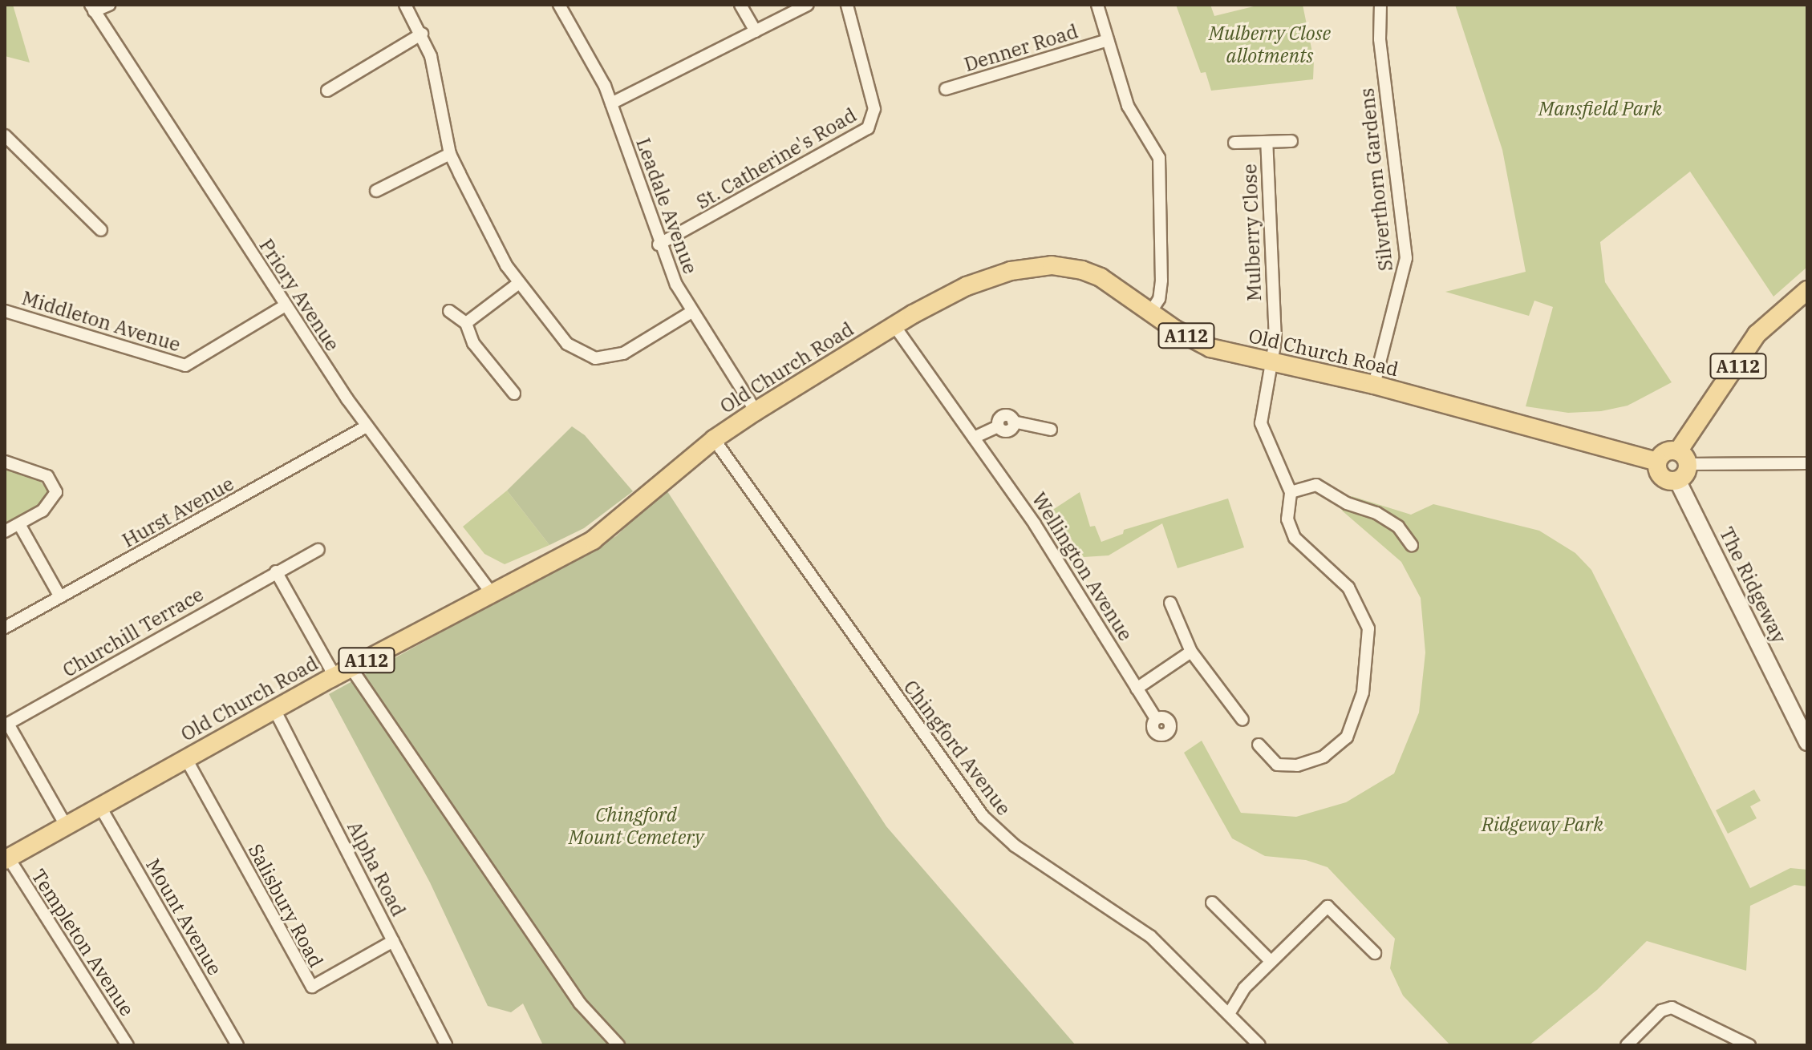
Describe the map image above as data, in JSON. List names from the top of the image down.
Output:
{
  "streets": {
    "main road": ["A112", "Old Church Road", "The Ridgeway"],
    "street": [
      "Denner Road",
      "St. Catherine's Road",
      "Silverthorn Gardens",
      "Leadale Avenue",
      "Mulberry Close",
      "Priory Avenue",
      "Middleton Avenue",
      "Hurst Avenue",
      "Wellington Avenue",
      "Churchill Terrace",
      "Chingford Avenue",
      "Alpha Road",
      "Salisbury Road",
      "Mount Avenue",
      "Templeton Avenue"
    ]
  },
  "crossings": [
    ["St. Catherine's Road", "Leadale Avenue"],
    ["Silverthorn Gardens", "Old Church Road"],
    ["Leadale Avenue", "Old Church Road"],
    ["Mulberry Close", "Old Church Road"],
    ["Priory Avenue", "Middleton Avenue"],
    ["Priory Avenue", "Old Church Road"],
    ["Priory Avenue", "Hurst Avenue"],
    ["A112", "Old Church Road"],
    ["A112", "The Ridgeway"],
    ["Old Church Road", "Wellington Avenue"],
    ["Old Church Road", "The Ridgeway"],
    ["Old Church Road", "Churchill Terrace"],
    ["Old Church Road", "Chingford Avenue"],
    ["Old Church Road", "Alpha Road"],
    ["Old Church Road", "Salisbury Road"],
    ["Old Church Road", "Mount Avenue"],
    ["Old Church Road", "Templeton Avenue"],
    ["Alpha Road", "Salisbury Road"]
  ],
  "parks": [
    "Mulberry Close allotments",
    "Mansfield Park",
    "Chingford Mount Cemetery",
    "Ridgeway Park"
  ]
}
